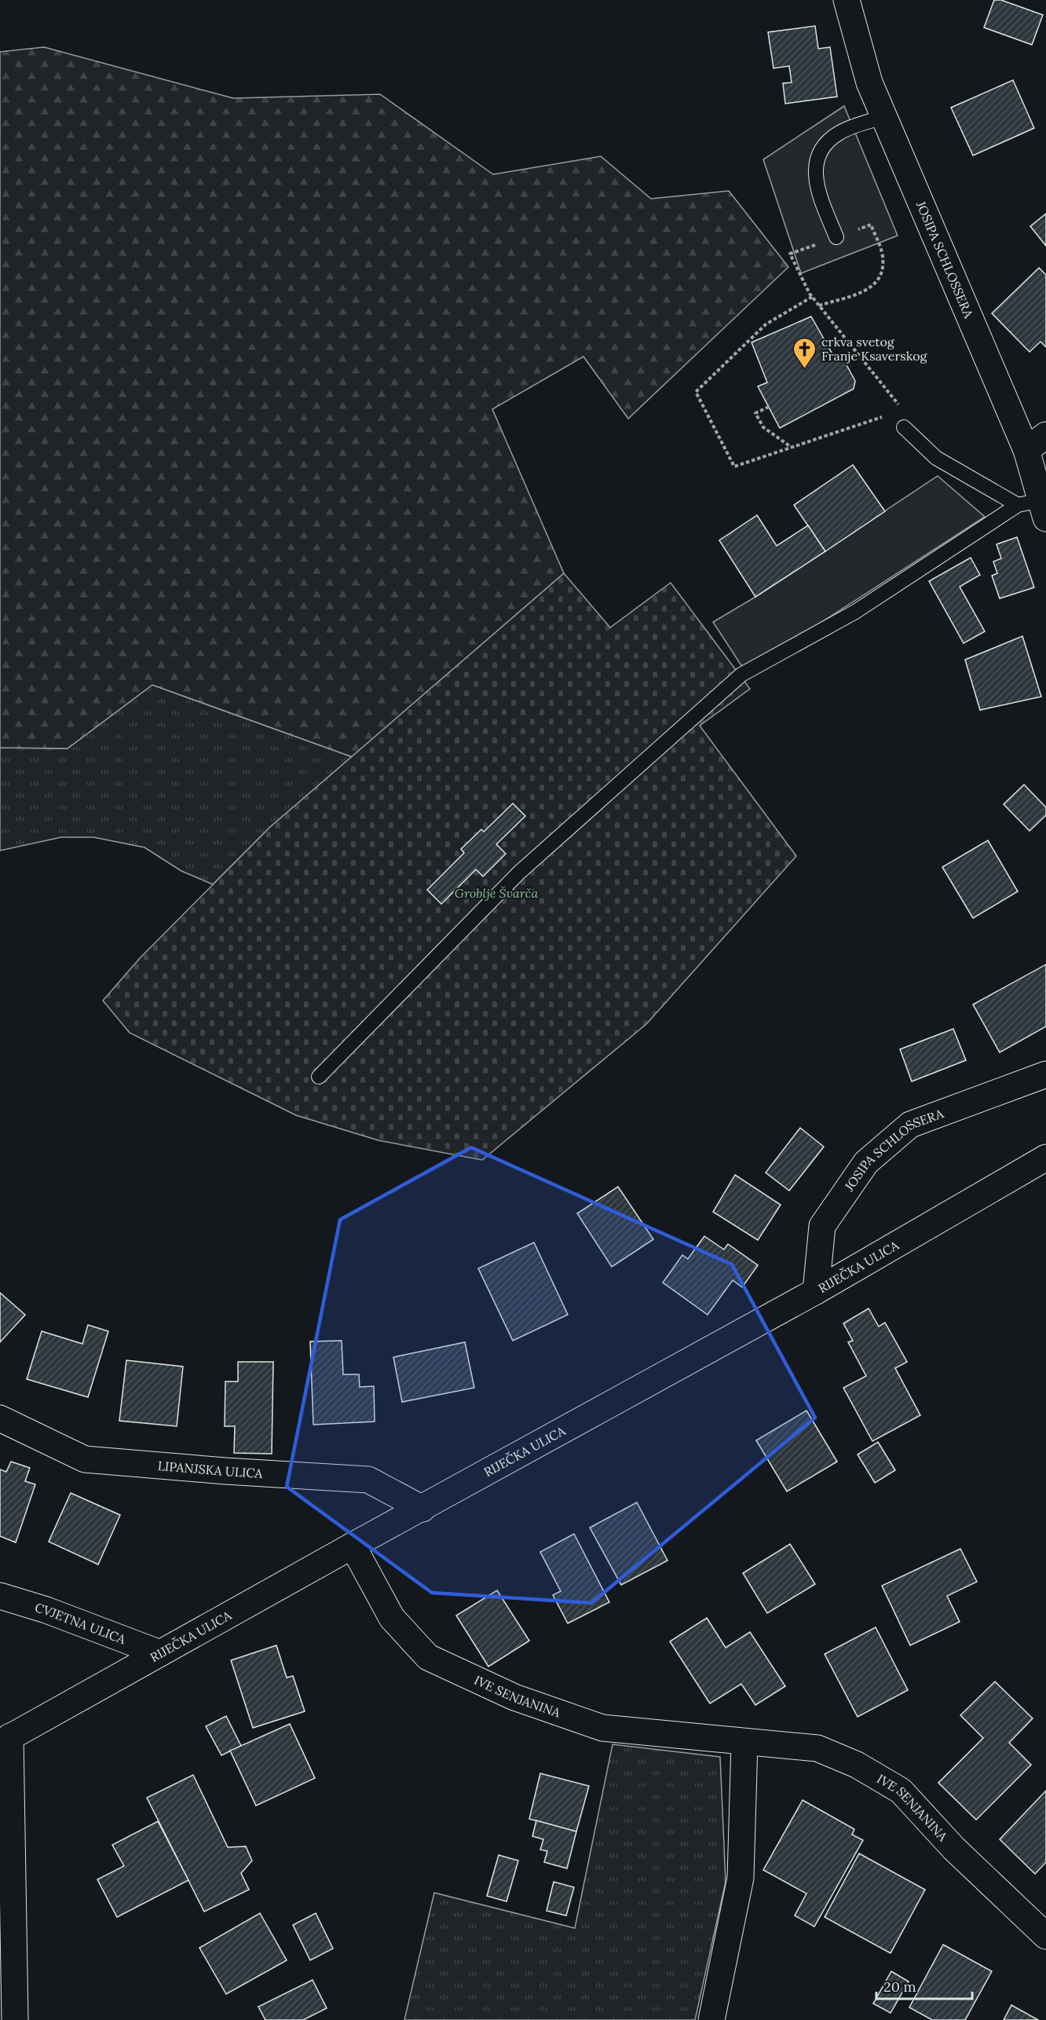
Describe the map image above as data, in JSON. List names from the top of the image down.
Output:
{
  "streets": {
    "street": [
      "JOSIPA SCHLOSSERA",
      "RIJEČKA ULICA",
      "LIPANJSKA ULICA",
      "CVJETNA ULICA",
      "IVE SENJANINA"
    ]
  },
  "crossings": [
    ["JOSIPA SCHLOSSERA", "RIJEČKA ULICA"],
    ["RIJEČKA ULICA", "LIPANJSKA ULICA"],
    ["RIJEČKA ULICA", "CVJETNA ULICA"],
    ["RIJEČKA ULICA", "IVE SENJANINA"]
  ],
  "parks": ["Groblje Švarča"],
  "places": {
    "church": ["crkva svetog Franje Ksaverskog"]
  },
  "scale_bar": "20 m"
}
